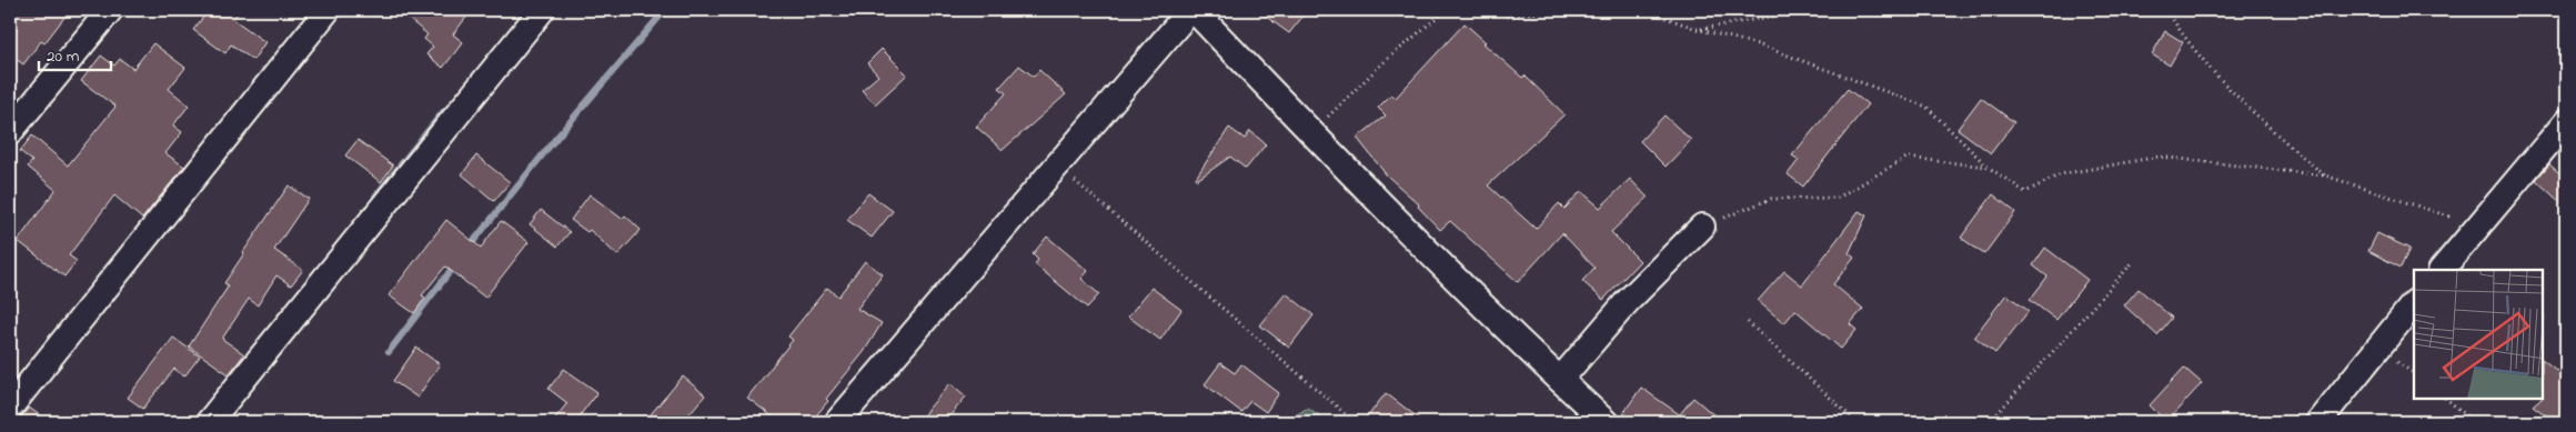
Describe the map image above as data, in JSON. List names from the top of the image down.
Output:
{
  "scale_bar": "20 m"
}
